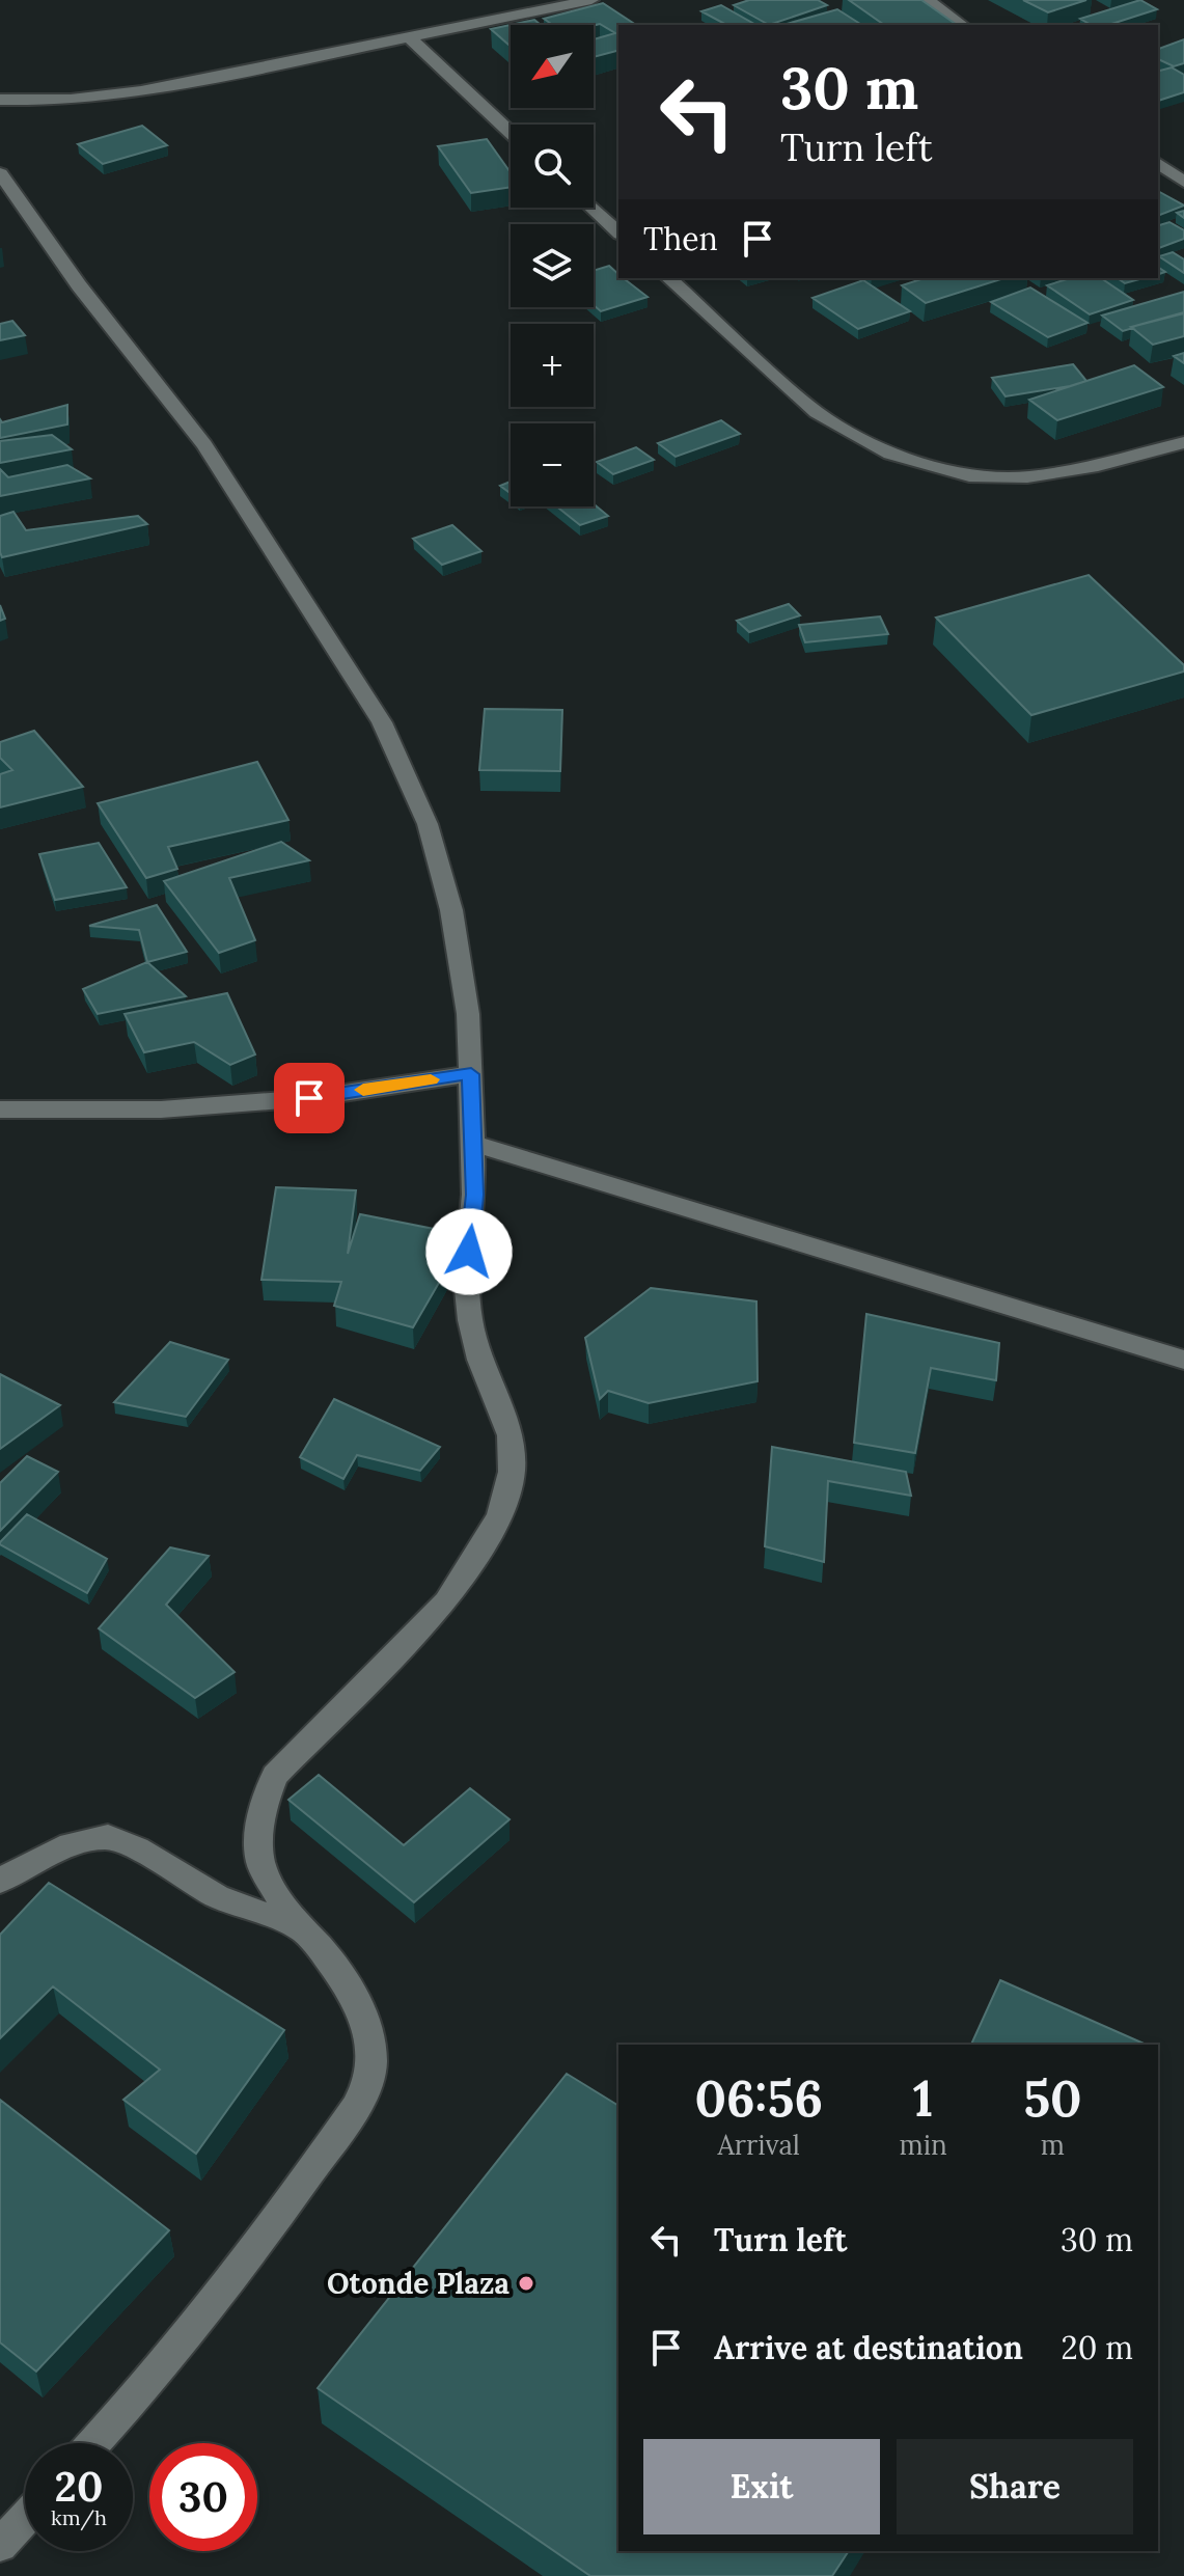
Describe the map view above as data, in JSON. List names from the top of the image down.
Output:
{
  "places": ["Otonde Plaza"],
  "north": "bottom left",
  "page": {
    "map_buttons": ["+", "−"],
    "turn": ["30 m", "Turn left"],
    "then": "Then",
    "eta": [
      "06:56",
      "Arrival",
      "1",
      "min",
      "50",
      "m"
    ],
    "list": [
      {
        "name": "Turn left",
        "value": "30 m"
      },
      {
        "name": "Arrive at destination",
        "value": "20 m"
      }
    ],
    "buttons": ["Exit", "Share"],
    "speed": "20 km/h",
    "limit": "30"
  }
}
